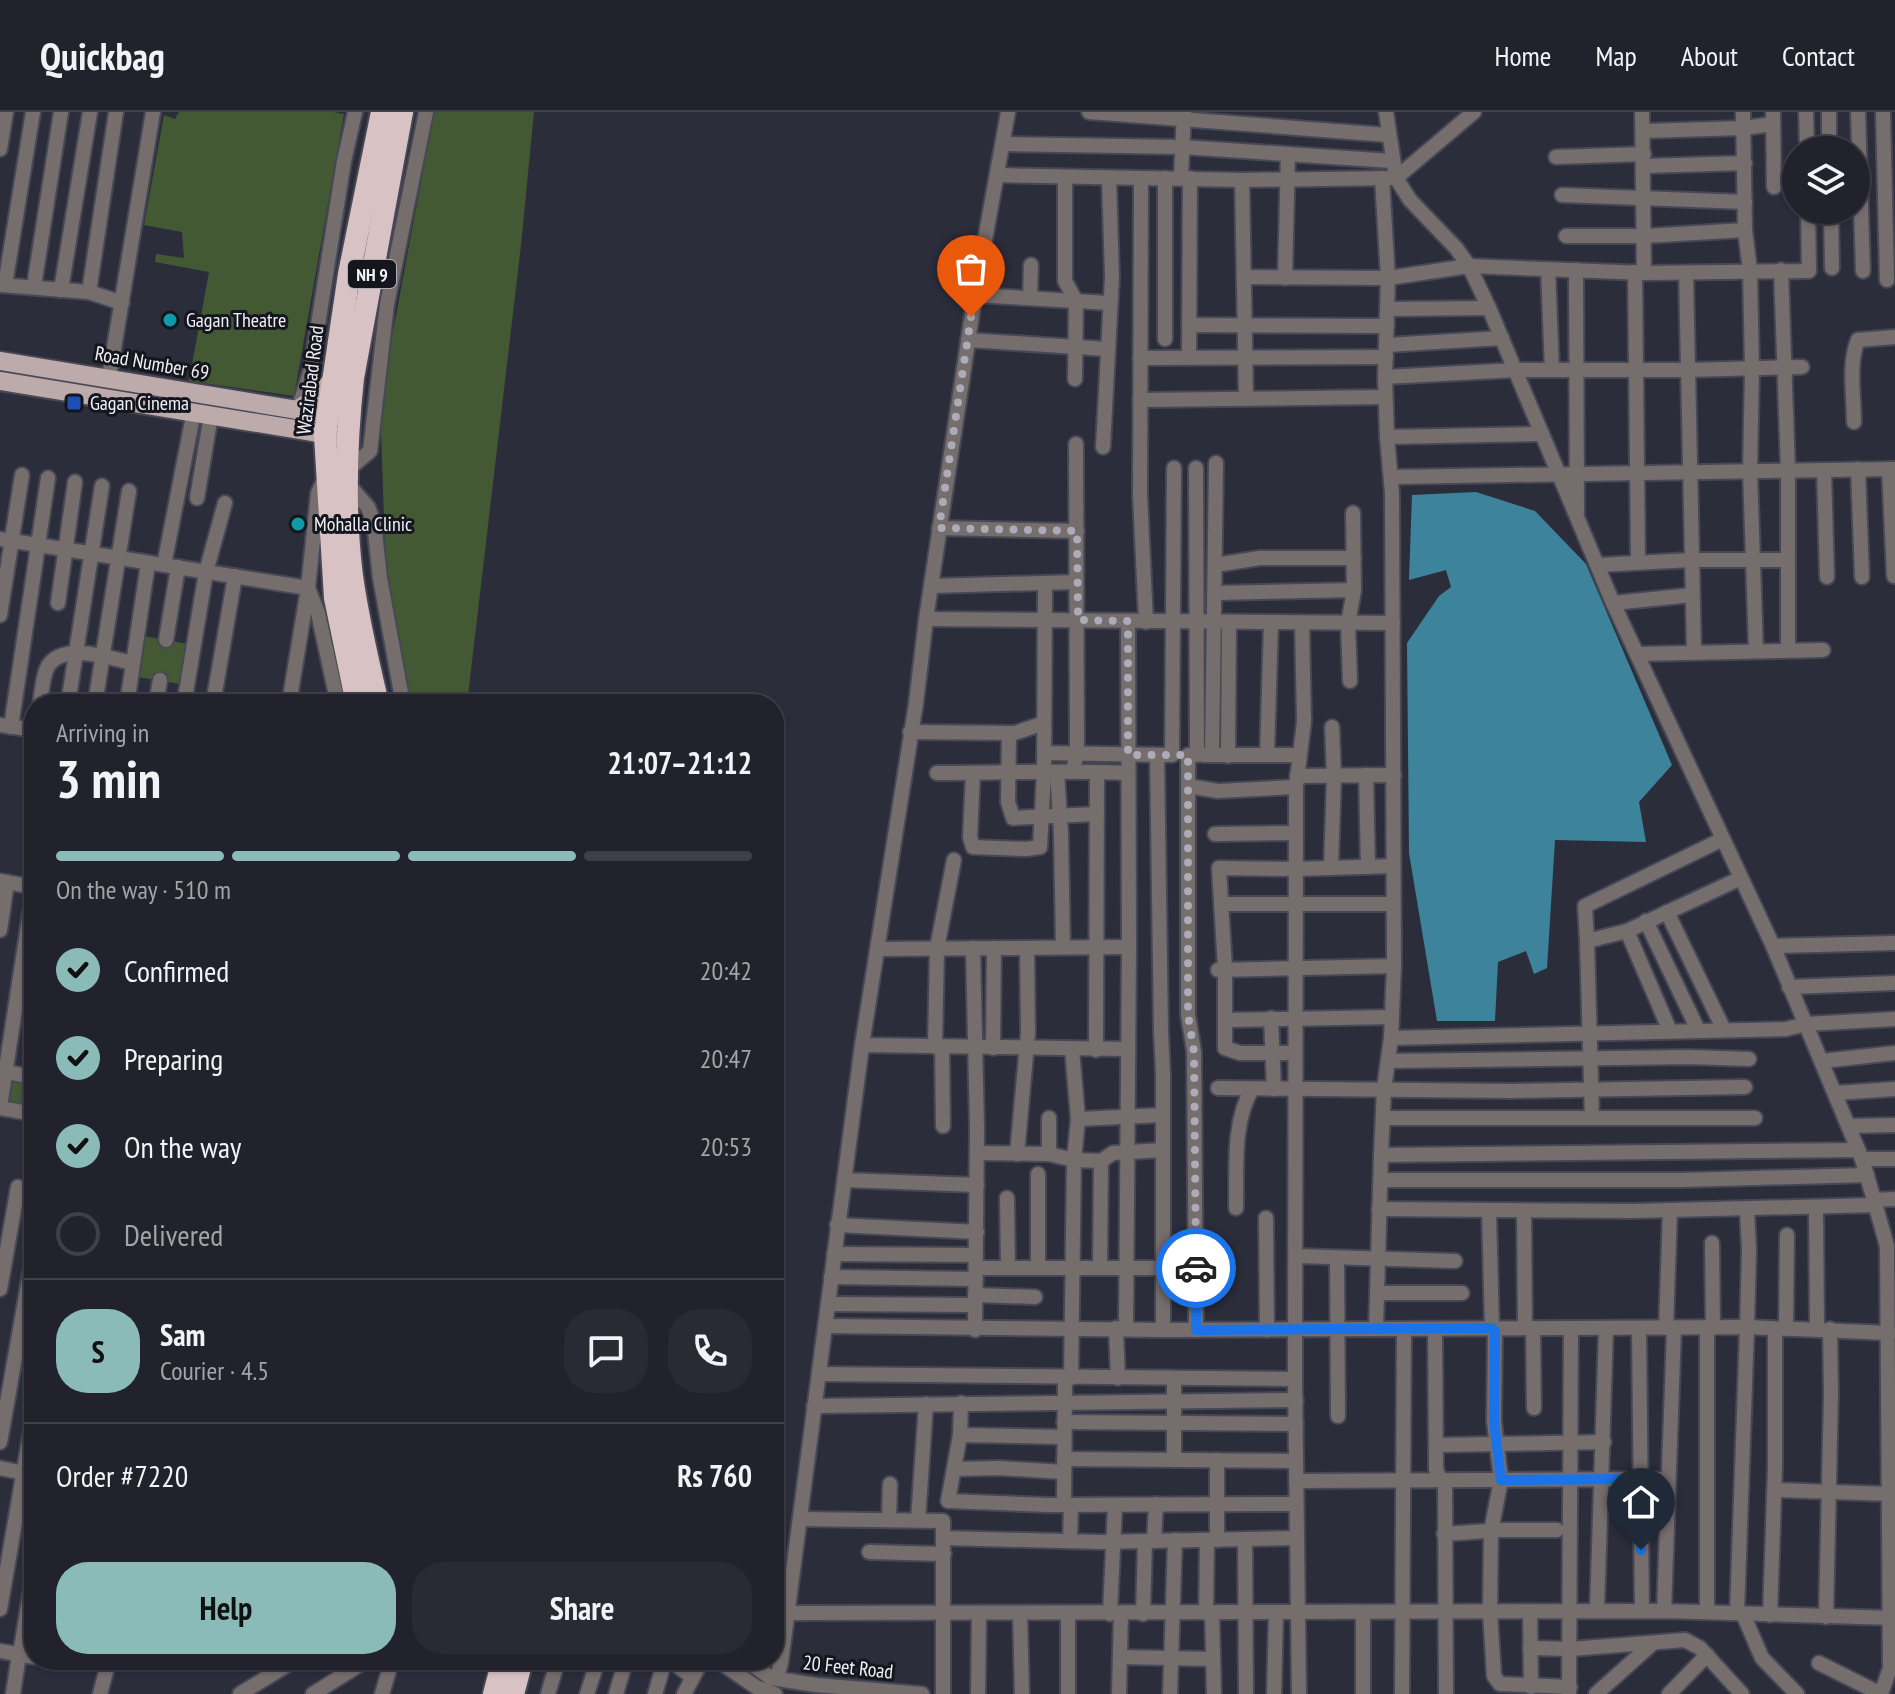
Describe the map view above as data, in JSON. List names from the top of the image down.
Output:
{
  "streets": {
    "highway": ["NH 9", "Wazirabad Road"],
    "main road": ["Road Number 69"],
    "street": ["20 Feet Road"]
  },
  "places": {
    "other": ["Gagan Theatre", "Mohalla Clinic"],
    "transit": ["Gagan Cinema"]
  },
  "page": {
    "header": "Quickbag",
    "nav": [
      "Home",
      "Map",
      "About",
      "Contact"
    ],
    "heading": ["3 min", "Arriving in", "21:07–21:12"],
    "panel": [
      "Sam",
      "Courier · 4.5",
      "Order #7220",
      "Rs 760"
    ],
    "bar": "On the way · 510 m",
    "list": [
      ["Confirmed", "20:42"],
      ["Preparing", "20:47"],
      ["On the way", "20:53"],
      "Delivered"
    ],
    "round": "S",
    "buttons": ["Help", "Share"]
  }
}
